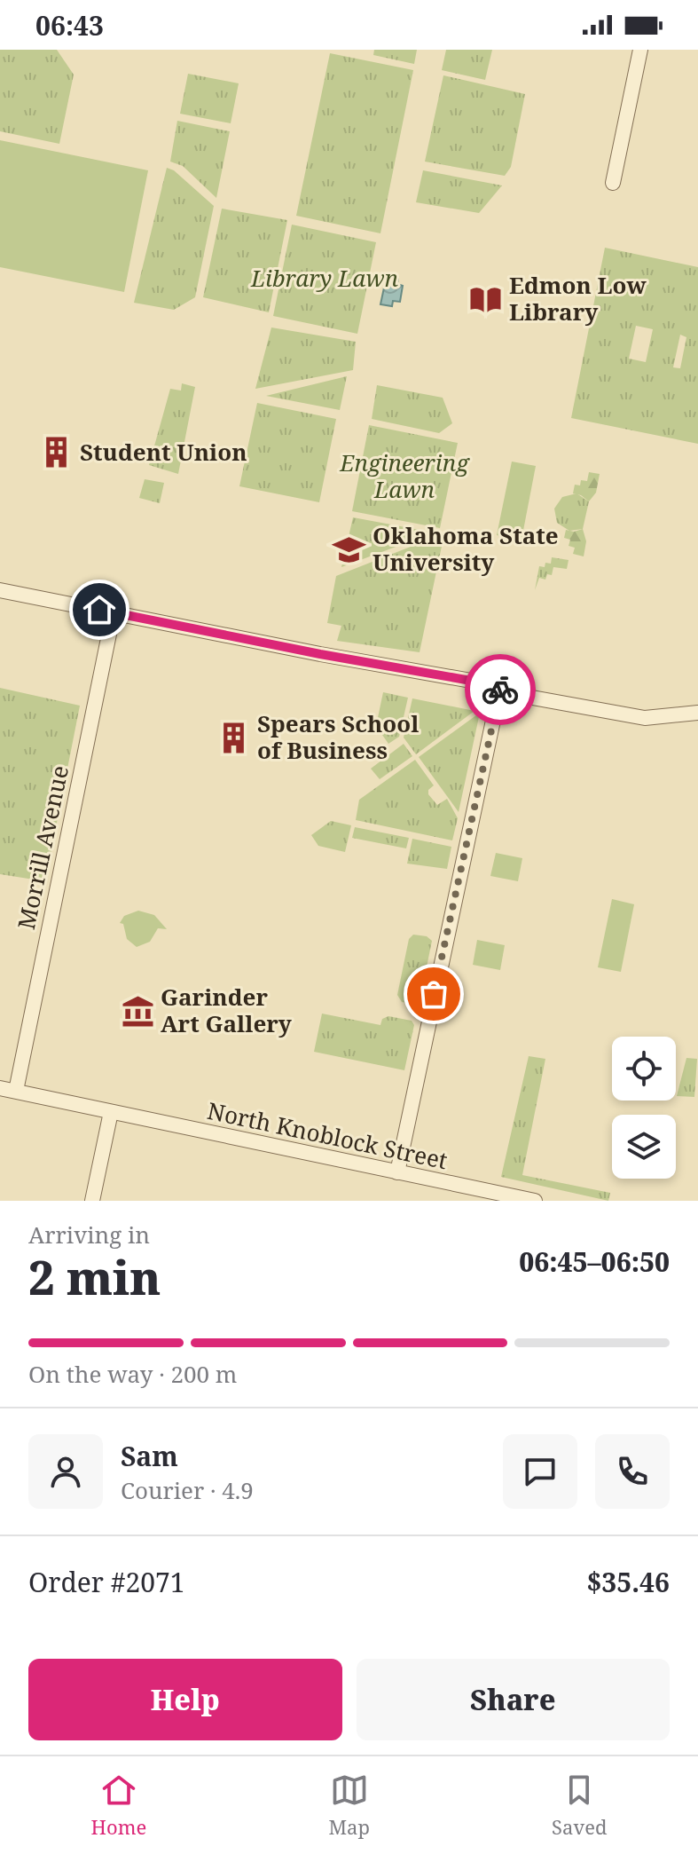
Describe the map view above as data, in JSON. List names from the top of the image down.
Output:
{
  "streets": {
    "street": ["Morrill Avenue", "North Knoblock Street"]
  },
  "crossings": [
    ["Morrill Avenue", "North Knoblock Street"]
  ],
  "parks": ["Library Lawn", "Engineering Lawn"],
  "places": {
    "library": ["Edmon Low Library"],
    "building": ["Student Union", "Spears School of Business"],
    "school or university": ["Oklahoma State University"],
    "museum": ["Garinder Art Gallery"]
  },
  "page": {
    "status": "06:43",
    "heading": ["2 min", "Arriving in", "06:45–06:50"],
    "panel": [
      "Sam",
      "Courier · 4.9",
      "Order #2071",
      "$35.46"
    ],
    "bar": "On the way · 200 m",
    "buttons": ["Help", "Share"],
    "tabs": ["Home", "Map", "Saved"]
  }
}
